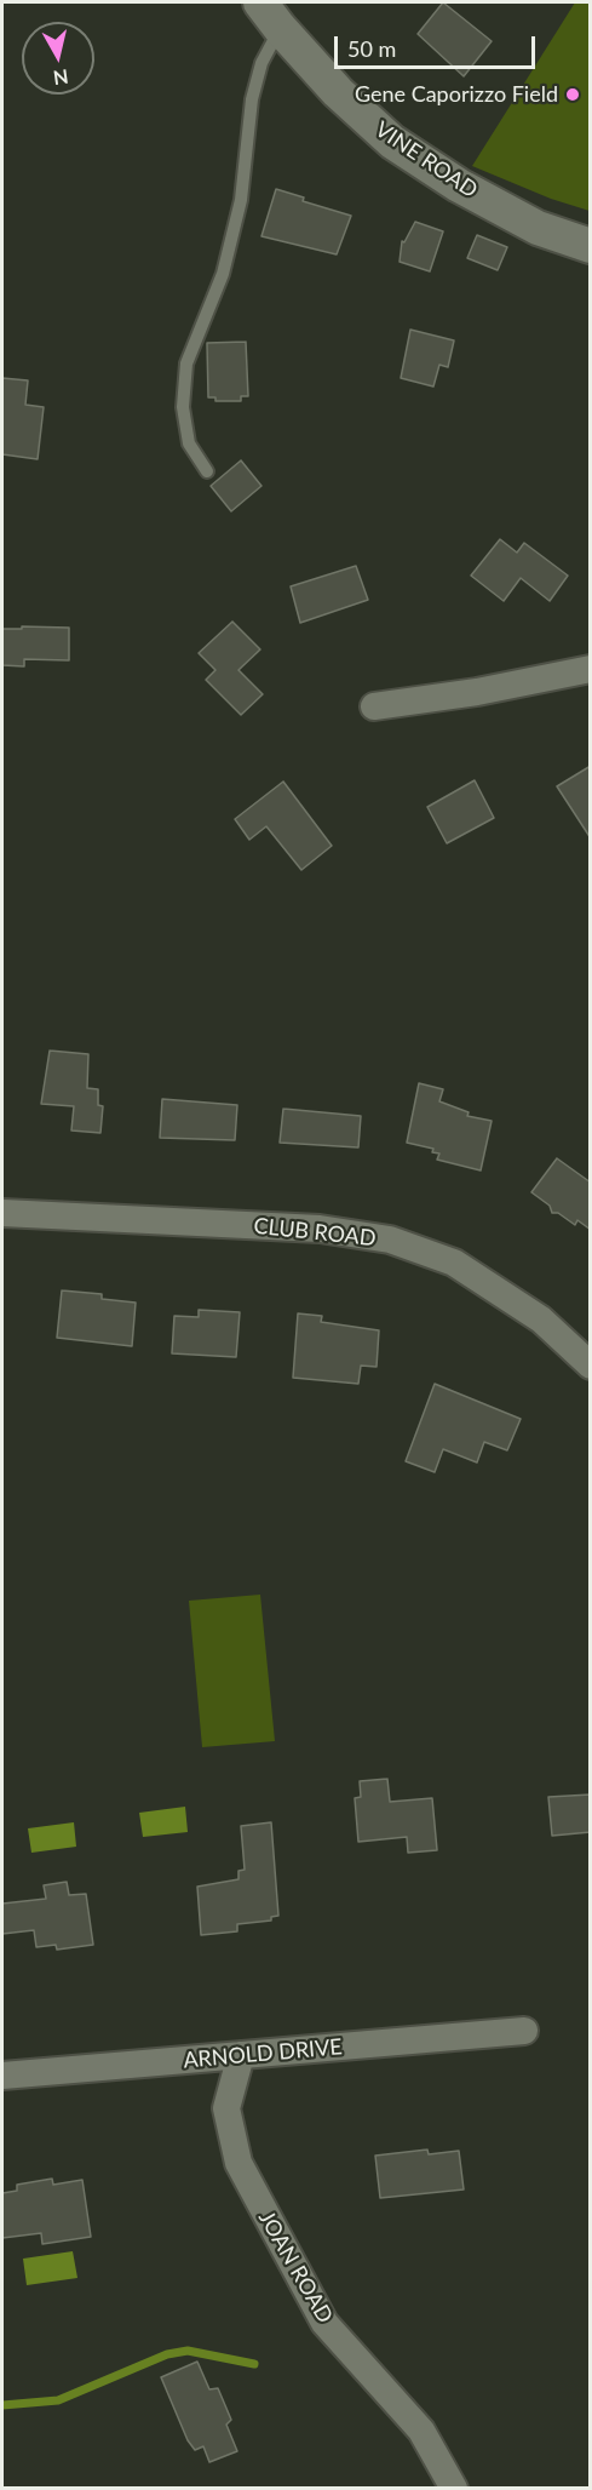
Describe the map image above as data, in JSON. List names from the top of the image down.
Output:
{
  "streets": {
    "street": [
      "VINE ROAD",
      "CLUB ROAD",
      "ARNOLD DRIVE",
      "JOAN ROAD"
    ]
  },
  "crossings": [
    ["ARNOLD DRIVE", "JOAN ROAD"]
  ],
  "places": ["Gene Caporizzo Field"],
  "scale_bar": "50 m",
  "north": "bottom"
}
